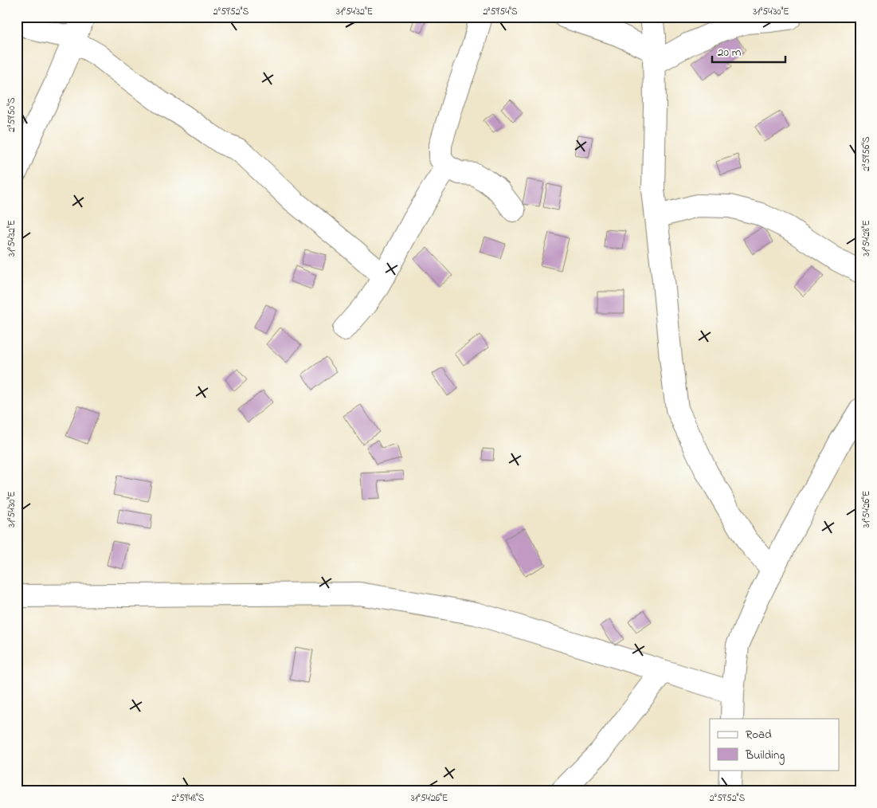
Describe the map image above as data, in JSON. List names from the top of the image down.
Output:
{
  "legend": ["Road", "Building"],
  "scale_bar": "20 m",
  "coordinates": [
    "2°59'52\"S",
    "31°54'32\"E",
    "2°59'54\"S",
    "31°54'30\"E",
    "2°59'50\"S",
    "2°59'56\"S",
    "31°54'28\"E",
    "31°54'26\"E",
    "2°59'48\"S"
  ]
}
